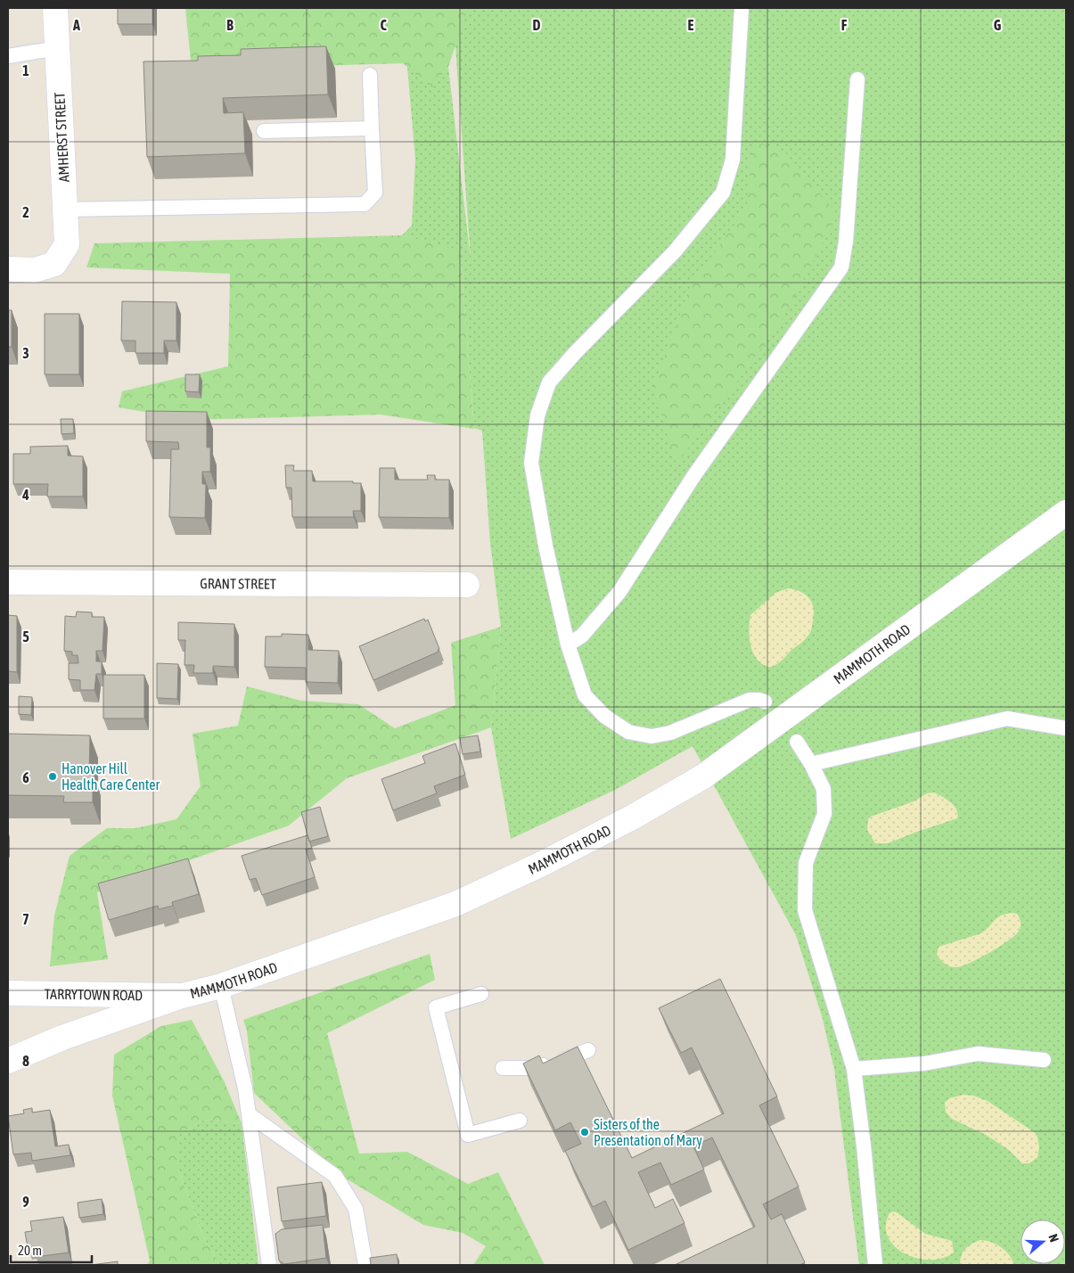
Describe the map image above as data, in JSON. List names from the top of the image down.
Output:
{
  "streets": {
    "main road": [
      "AMHERST STREET",
      "GRANT STREET",
      "MAMMOTH ROAD",
      "TARRYTOWN ROAD"
    ]
  },
  "crossings": [
    ["MAMMOTH ROAD", "TARRYTOWN ROAD"]
  ],
  "places": ["Hanover Hill Health Care Center", "Sisters of the Presentation of Mary"],
  "scale_bar": "20 m",
  "north": "right",
  "grid": {
    "columns": [
      "A",
      "B",
      "C",
      "D",
      "E",
      "F",
      "G"
    ],
    "rows": [
      "1",
      "2",
      "3",
      "4",
      "5",
      "6",
      "7",
      "8",
      "9"
    ]
  }
}
